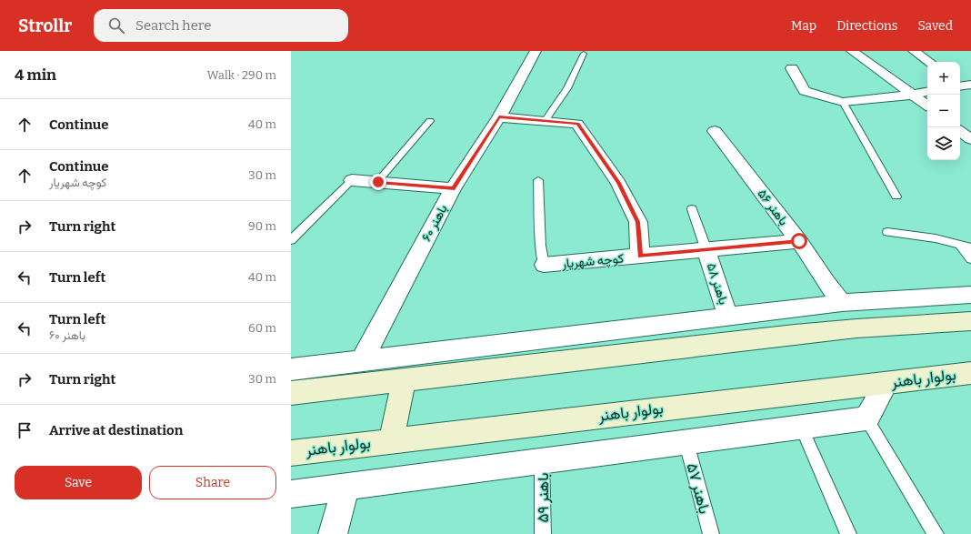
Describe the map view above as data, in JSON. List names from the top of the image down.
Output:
{
  "streets": {
    "main road": ["بولوار باهنر"],
    "street": [
      "باهنر ۵۶",
      "باهنر ۶۰",
      "کوچه شهریار",
      "باهنر ۵۸"
    ],
    "lane": ["باهنر ۵۷", "باهنر ۵۹"]
  },
  "crossings": [
    ["باهنر ۵۶", "کوچه شهریار"],
    ["کوچه شهریار", "باهنر ۵۸"]
  ],
  "page": {
    "header": "Strollr",
    "search": "Search here",
    "nav": ["Map", "Directions", "Saved"],
    "heading": ["4 min", "Walk · 290 m"],
    "map_buttons": ["+", "−"],
    "list": [
      ["Continue", "40 m"],
      ["Continue", "کوچه شهریار", "30 m"],
      ["Turn right", "90 m"],
      ["Turn left", "40 m"],
      ["Turn left", "باهنر ۶۰", "60 m"],
      ["Turn right", "30 m"],
      "Arrive at destination"
    ],
    "buttons": ["Save", "Share"]
  }
}
